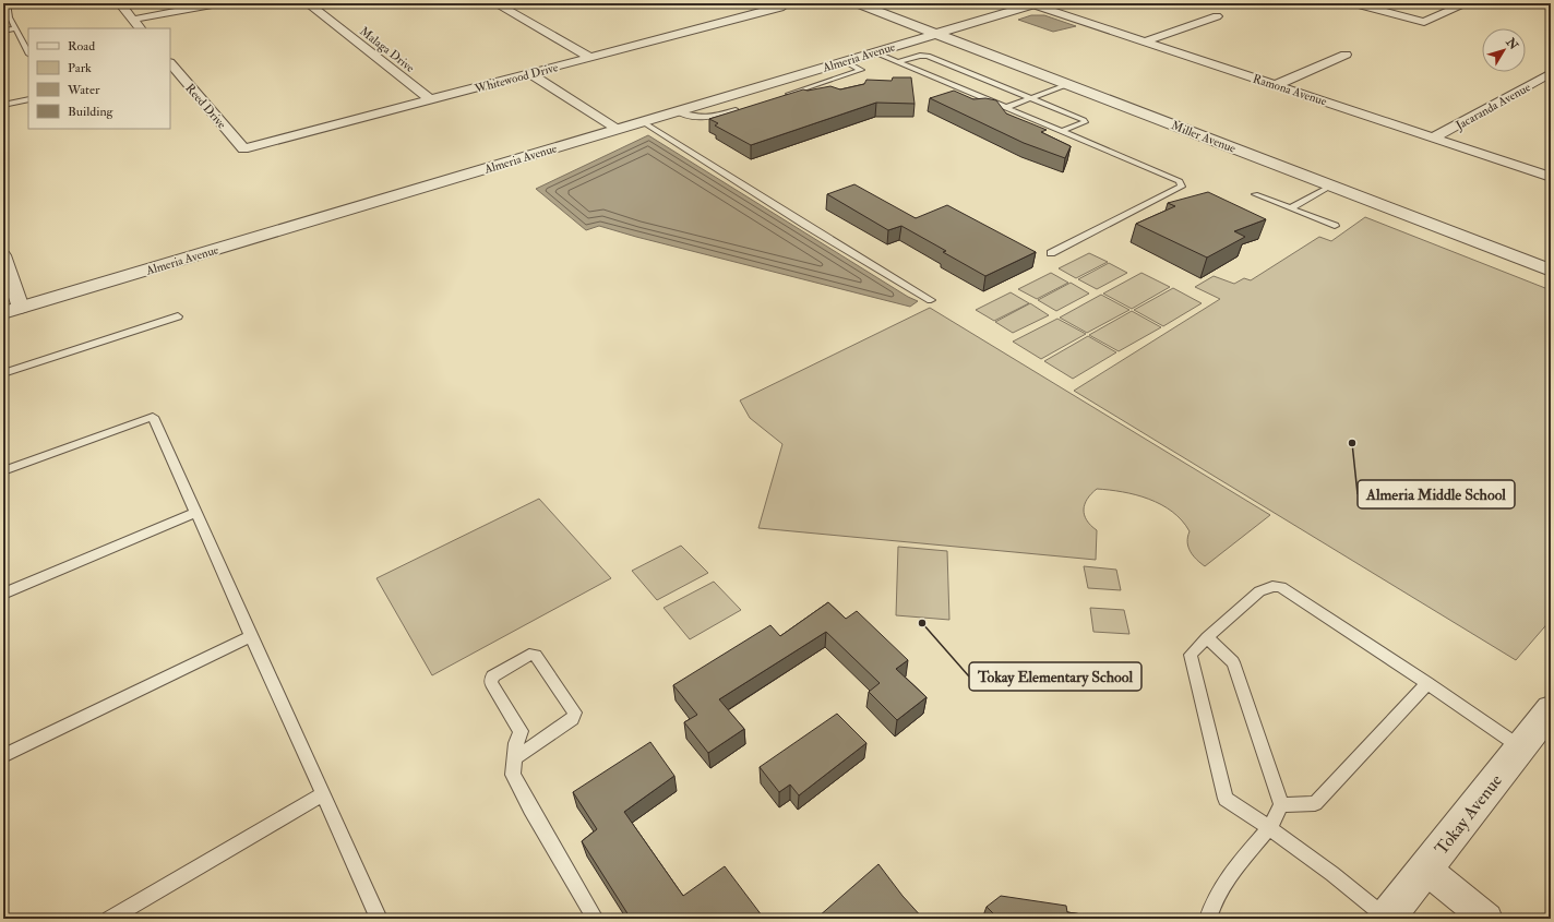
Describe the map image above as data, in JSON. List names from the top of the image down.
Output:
{
  "streets": {
    "street": [
      "Malaga Drive",
      "Almeria Avenue",
      "Whitewood Drive",
      "Ramona Avenue",
      "Reed Drive",
      "Jacaranda Avenue",
      "Miller Avenue",
      "Tokay Avenue"
    ]
  },
  "crossings": [
    ["Malaga Drive", "Whitewood Drive"],
    ["Almeria Avenue", "Ramona Avenue"],
    ["Almeria Avenue", "Miller Avenue"],
    ["Whitewood Drive", "Reed Drive"],
    ["Ramona Avenue", "Jacaranda Avenue"]
  ],
  "places": ["Almeria Middle School", "Tokay Elementary School"],
  "legend": [
    "Road",
    "Park",
    "Water",
    "Building"
  ],
  "north": "top right"
}
